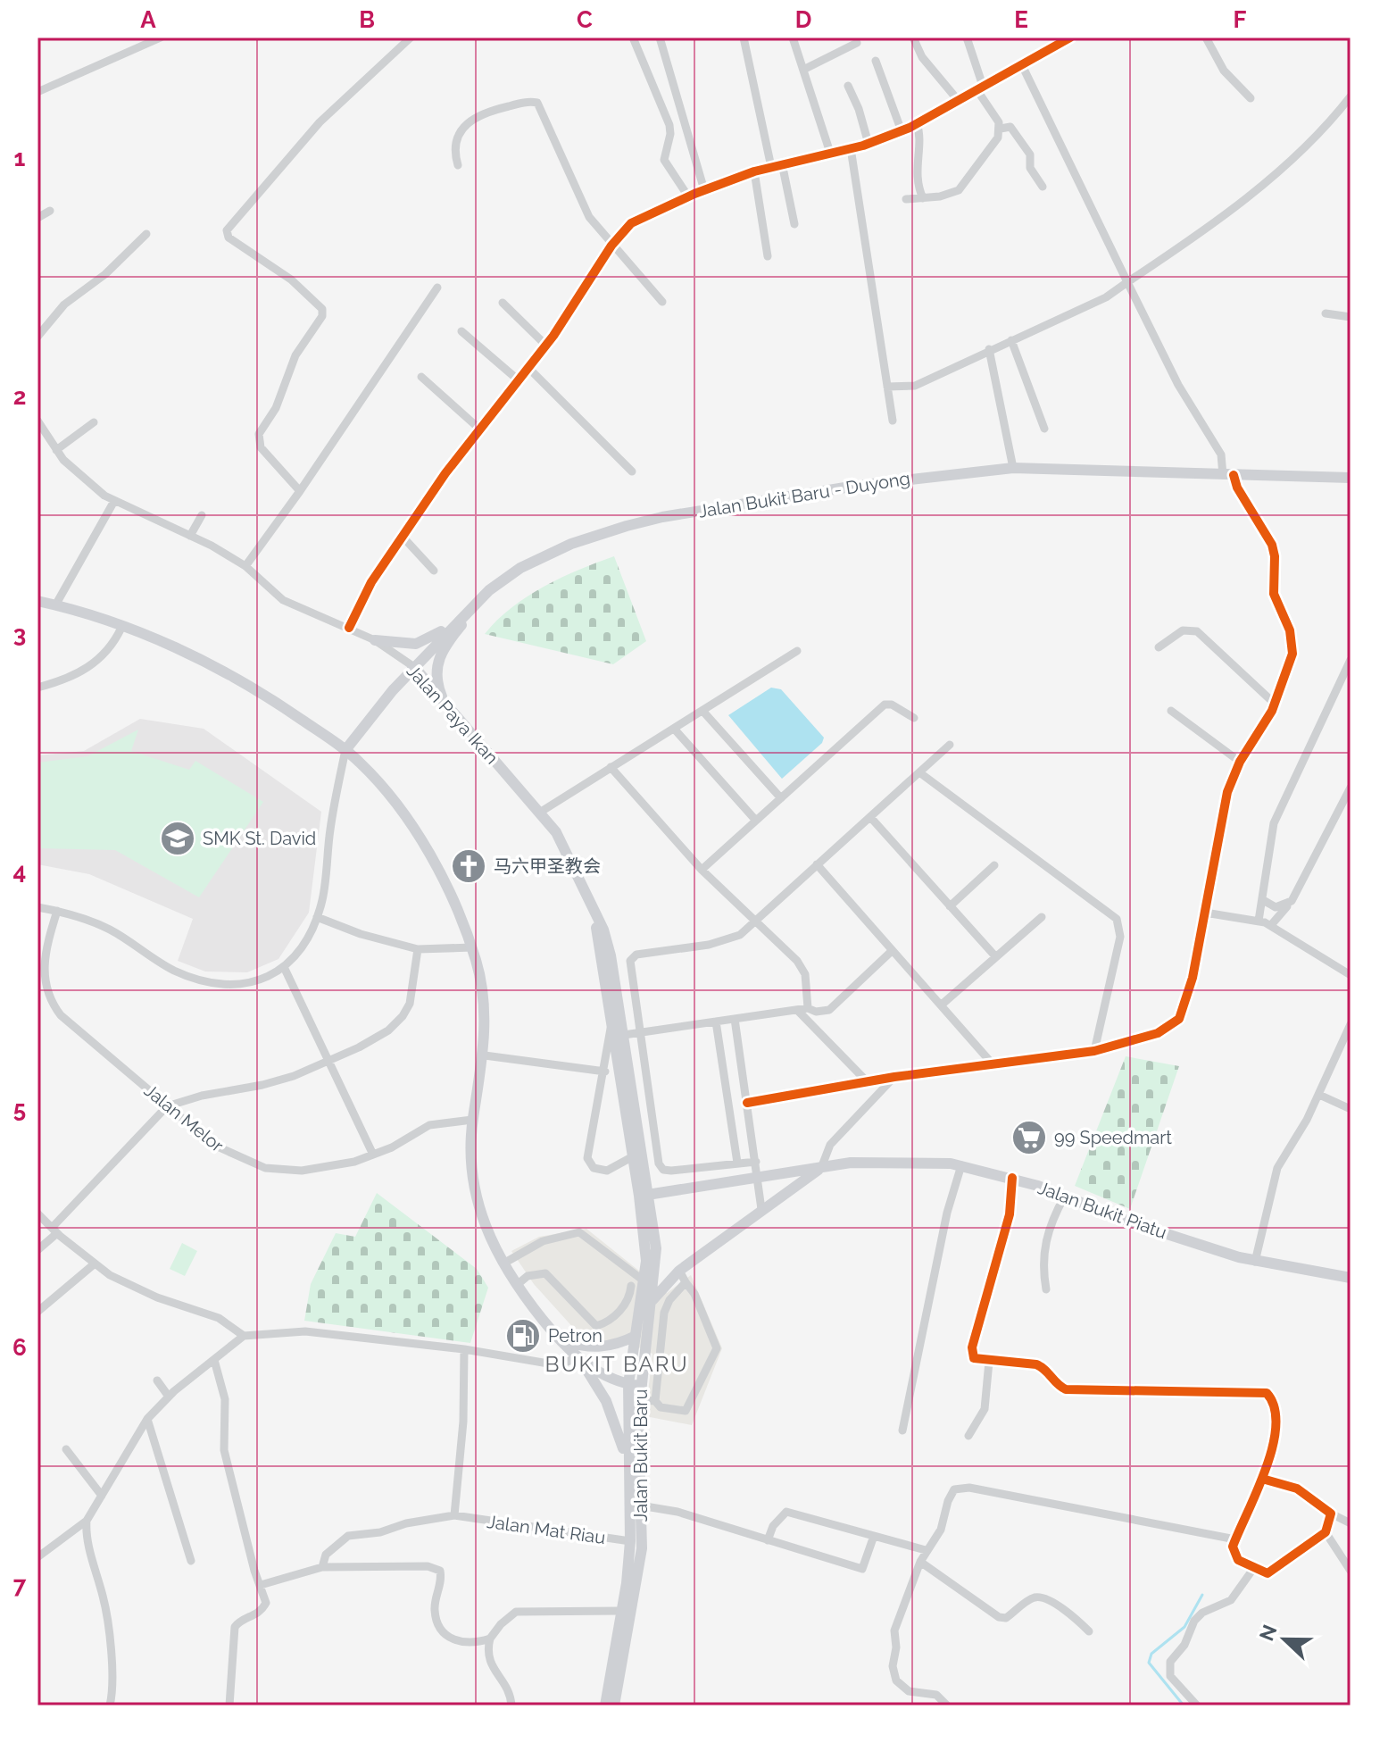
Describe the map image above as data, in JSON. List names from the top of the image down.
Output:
{
  "streets": {
    "main road": [
      "Jalan Bukit Baru - Duyong",
      "Jalan Paya Ikan",
      "Jalan Bukit Piatu",
      "Jalan Bukit Baru"
    ],
    "street": ["Jalan Melor", "Jalan Mat Riau"]
  },
  "crossings": [
    ["Jalan Bukit Baru - Duyong", "Jalan Paya Ikan"],
    ["Jalan Paya Ikan", "Jalan Bukit Baru"],
    ["Jalan Bukit Piatu", "Jalan Bukit Baru"],
    ["Jalan Bukit Baru", "Jalan Mat Riau"]
  ],
  "districts": ["BUKIT BARU"],
  "places": {
    "school or university": ["SMK St. David"],
    "church": ["马六甲圣教会"],
    "supermarket": ["99 Speedmart"],
    "fuel station": ["Petron"]
  },
  "north": "left",
  "grid": {
    "columns": [
      "A",
      "B",
      "C",
      "D",
      "E",
      "F"
    ],
    "rows": [
      "1",
      "2",
      "3",
      "4",
      "5",
      "6",
      "7"
    ]
  }
}
